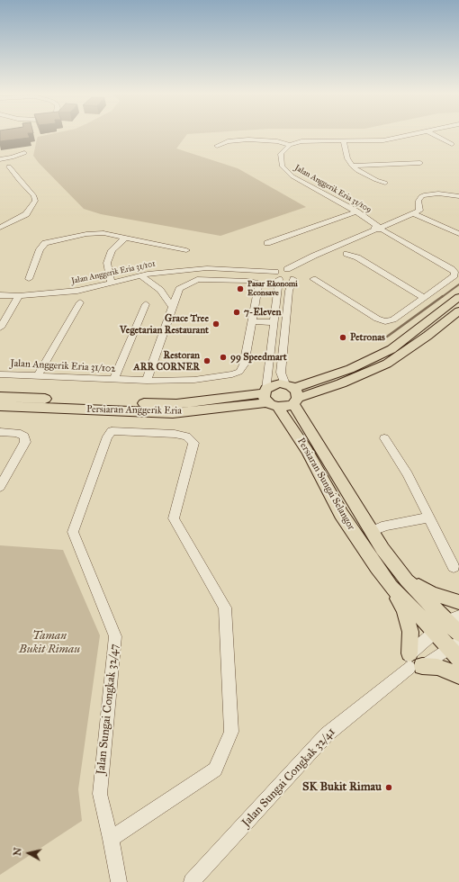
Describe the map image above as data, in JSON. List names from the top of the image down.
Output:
{
  "streets": {
    "main road": ["Persiaran Anggerik Eria", "Persiaran Sungai Selangor"],
    "street": [
      "Jalan Anggerik Eria 31/109",
      "Jalan Anggerik Eria 31/101",
      "Jalan Anggerik Eria 31/102",
      "Jalan Sungai Congkak 32/47",
      "Jalan Sungai Congkak 32/41"
    ]
  },
  "crossings": [
    ["Persiaran Anggerik Eria", "Persiaran Sungai Selangor"]
  ],
  "parks": ["Taman Bukit Rimau"],
  "places": [
    "Pasar Ekonomi Econsave",
    "7-Eleven",
    "Grace Tree Vegetarian Restaurant",
    "Petronas",
    "99 Speedmart",
    "Restoran ARR CORNER",
    "SK Bukit Rimau"
  ],
  "north": "left"
}
